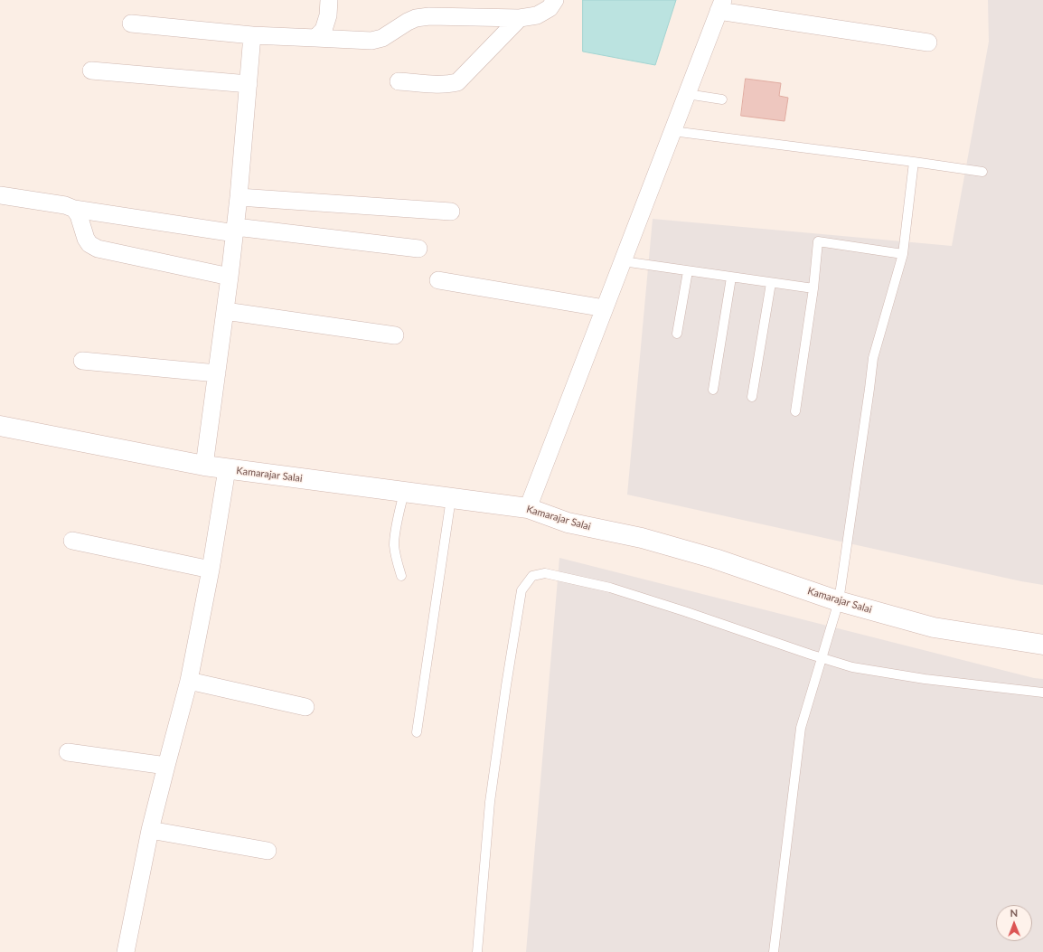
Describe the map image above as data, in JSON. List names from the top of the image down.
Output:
{
  "streets": {
    "main road": ["Kamarajar Salai"]
  },
  "north": "top"
}
